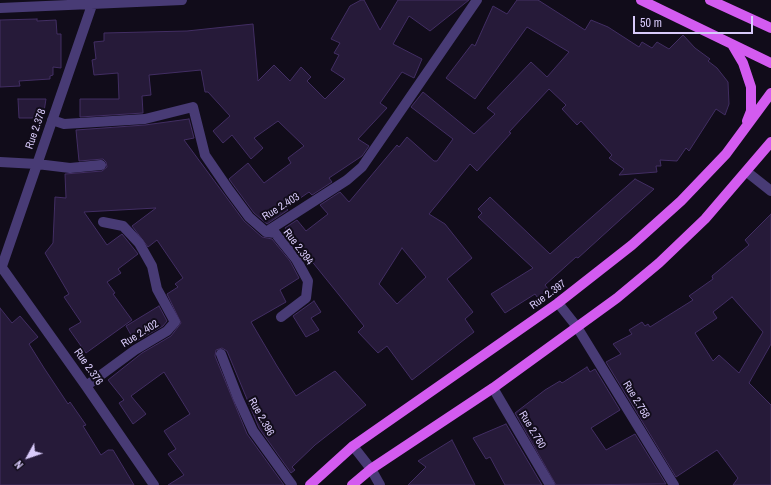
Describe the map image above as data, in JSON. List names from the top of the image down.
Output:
{
  "streets": {
    "main road": ["Rue 2.397"],
    "street": [
      "Rue 2.378",
      "Rue 2.403",
      "Rue 2.394",
      "Rue 2.402",
      "Rue 2.376",
      "Rue 2.758",
      "Rue 2.396",
      "Rue 2.760"
    ]
  },
  "crossings": [
    ["Rue 2.378", "Rue 2.403"],
    ["Rue 2.378", "Rue 2.376"],
    ["Rue 2.403", "Rue 2.394"],
    ["Rue 2.397", "Rue 2.758"],
    ["Rue 2.402", "Rue 2.376"]
  ],
  "scale_bar": "50 m",
  "north": "bottom left"
}
